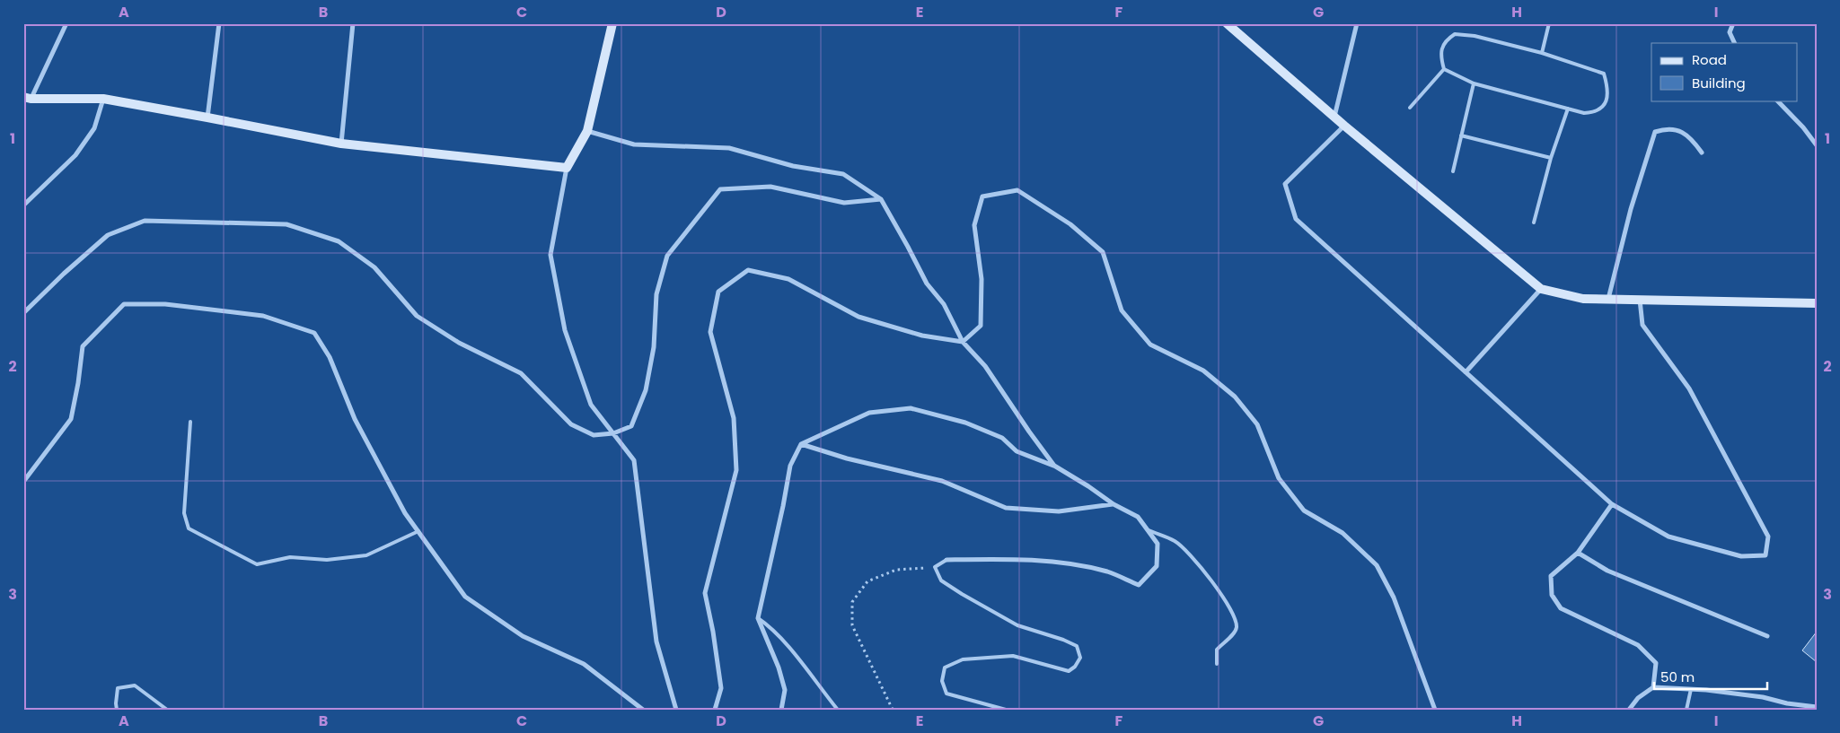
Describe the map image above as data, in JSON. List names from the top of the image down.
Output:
{
  "legend": ["Road", "Building"],
  "scale_bar": "50 m",
  "grid": {
    "columns": [
      "A",
      "B",
      "C",
      "D",
      "E",
      "F",
      "G",
      "H",
      "I"
    ],
    "rows": ["1", "2", "3"]
  }
}
